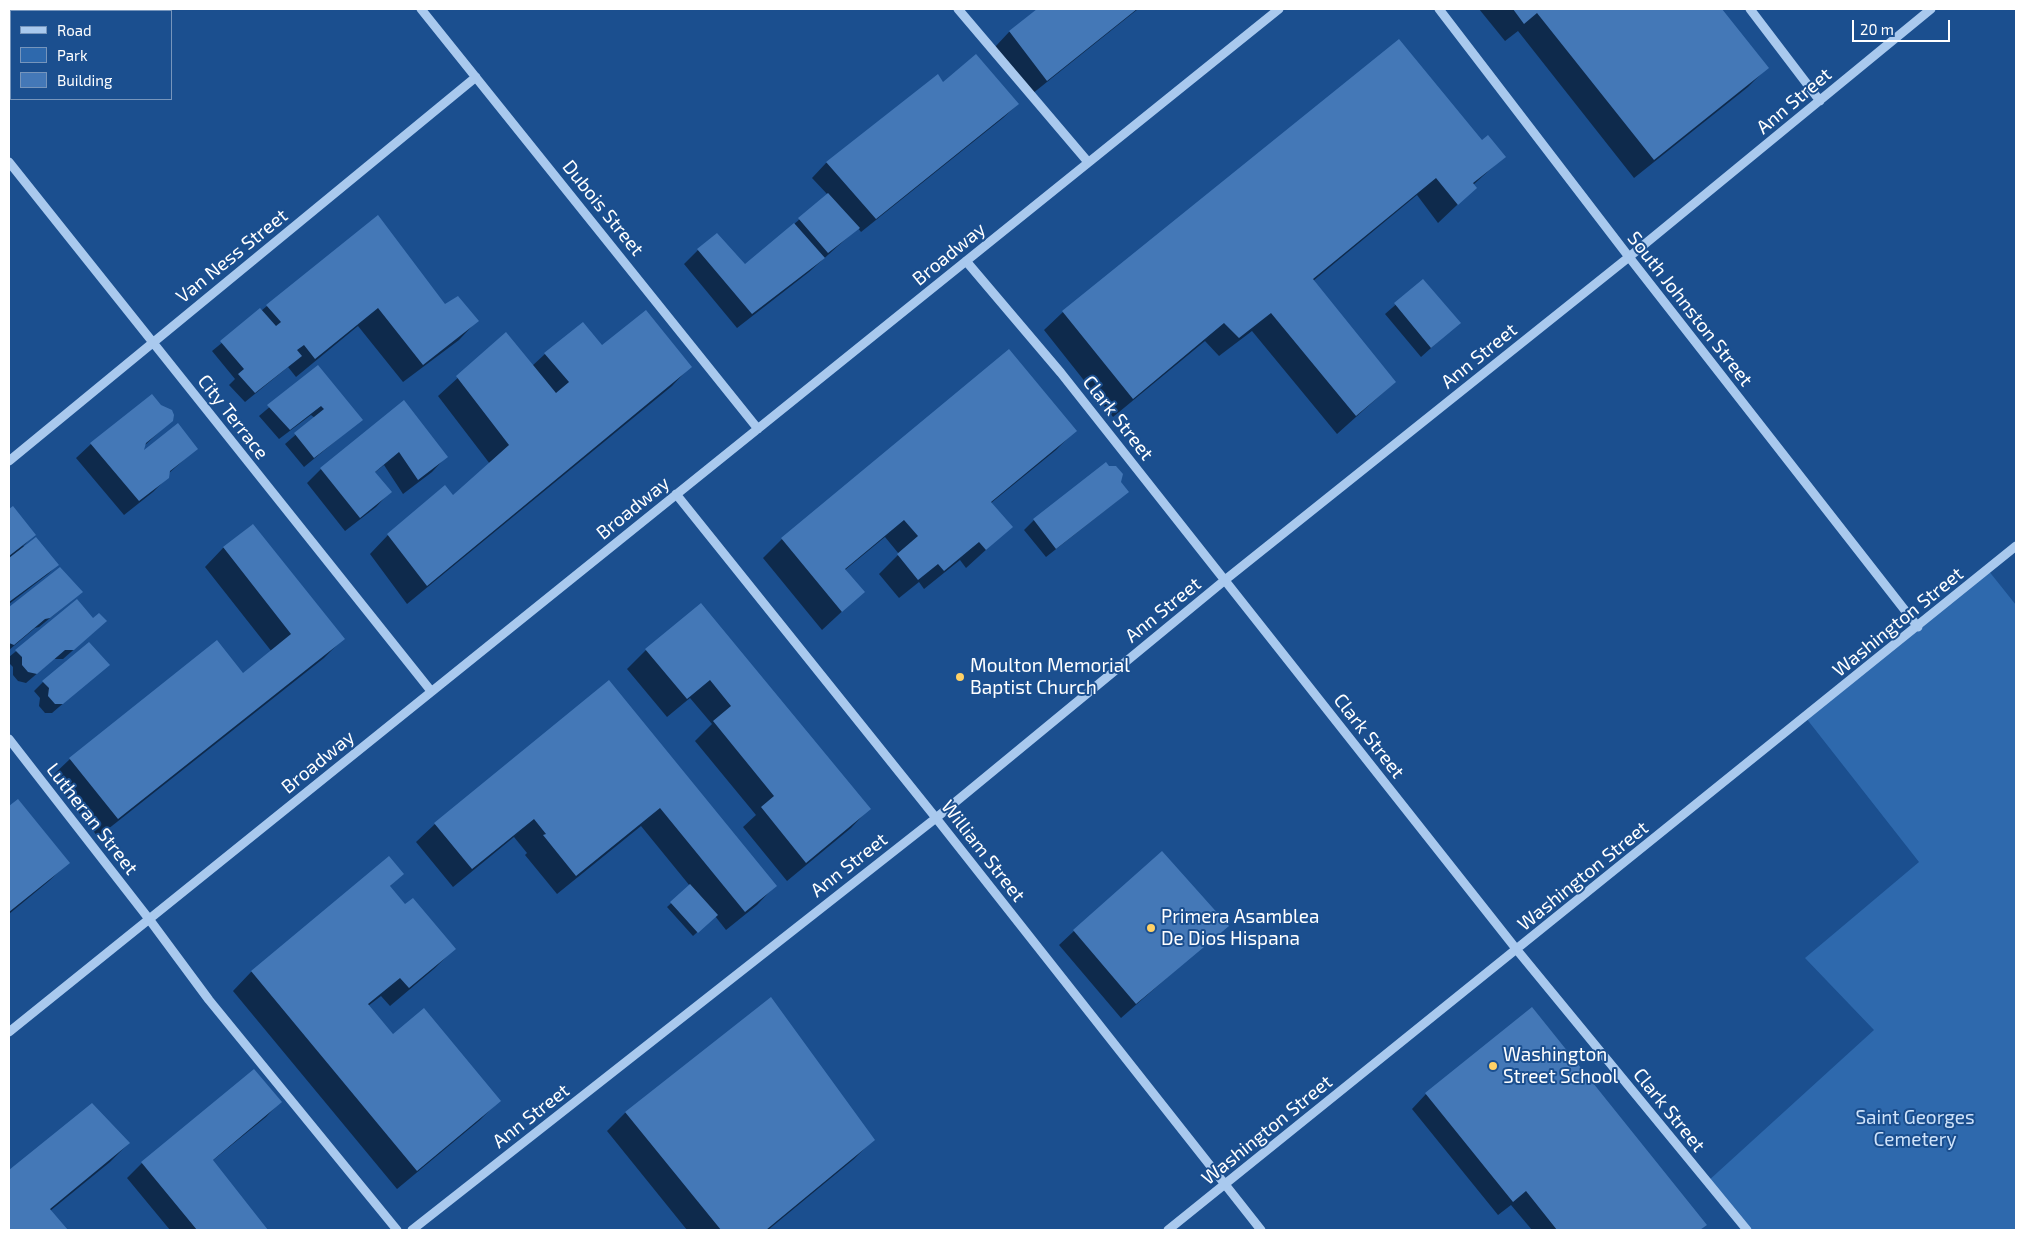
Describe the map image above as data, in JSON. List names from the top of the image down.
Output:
{
  "streets": {
    "street": [
      "Ann Street",
      "Dubois Street",
      "Broadway",
      "Van Ness Street",
      "South Johnston Street",
      "City Terrace",
      "Clark Street",
      "Washington Street",
      "Lutheran Street",
      "William Street"
    ]
  },
  "crossings": [
    ["Ann Street", "South Johnston Street"],
    ["Ann Street", "Clark Street"],
    ["Ann Street", "William Street"],
    ["Dubois Street", "Broadway"],
    ["Dubois Street", "Van Ness Street"],
    ["Broadway", "City Terrace"],
    ["Broadway", "Clark Street"],
    ["Broadway", "Lutheran Street"],
    ["Broadway", "William Street"],
    ["Van Ness Street", "City Terrace"],
    ["South Johnston Street", "Washington Street"],
    ["Clark Street", "Washington Street"],
    ["Washington Street", "William Street"]
  ],
  "parks": ["Saint Georges Cemetery"],
  "places": ["Moulton Memorial Baptist Church", "Primera Asamblea De Dios Hispana", "Washington Street School"],
  "legend": ["Road", "Park", "Building"],
  "scale_bar": "20 m"
}
